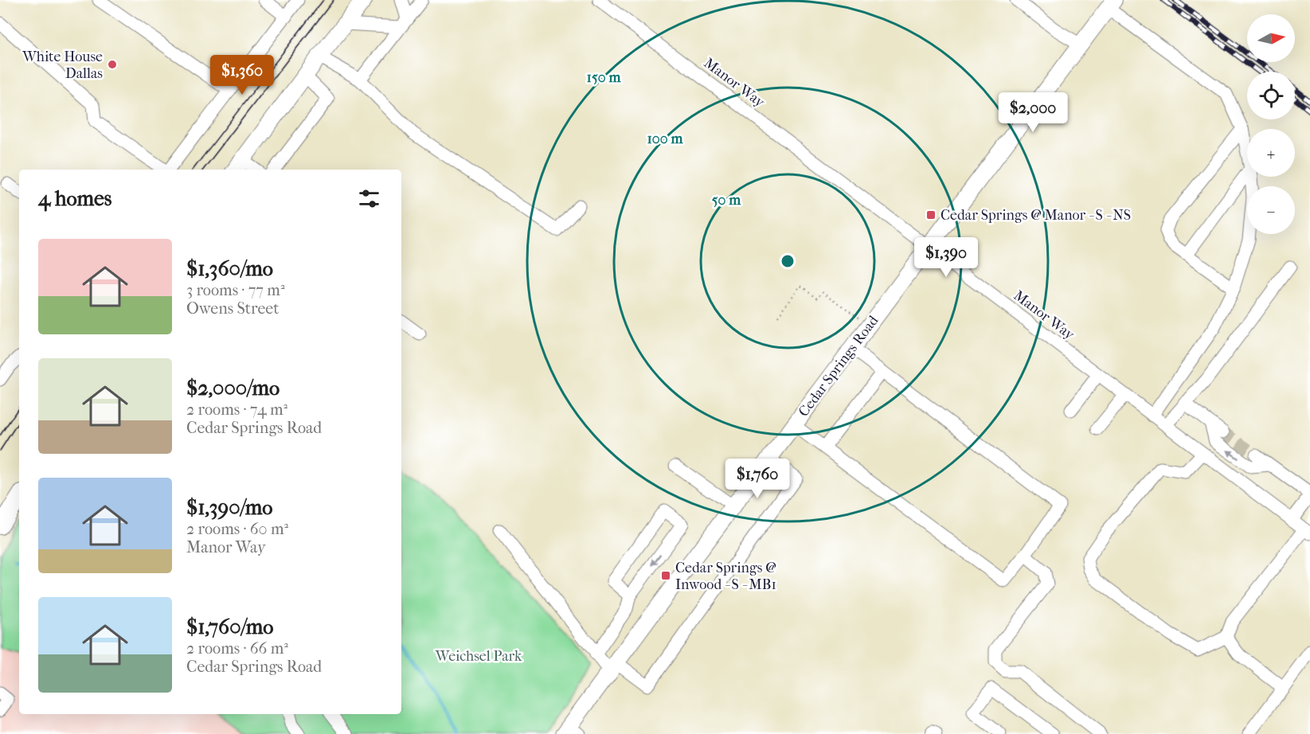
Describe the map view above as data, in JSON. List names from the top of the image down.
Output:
{
  "streets": {
    "main road": ["Cedar Springs Road"],
    "street": ["Manor Way"]
  },
  "crossings": [
    ["Manor Way", "Cedar Springs Road"]
  ],
  "parks": ["Weichsel Park"],
  "places": {
    "other": ["White House Dallas"],
    "transit": ["Cedar Springs @ Manor - S - NS", "Cedar Springs @ Inwood - S - MB1"]
  },
  "north": "right",
  "page": {
    "map_buttons": ["+", "−"],
    "price": [
      "$1,360",
      "$2,000",
      "$1,390",
      "$1,760"
    ],
    "heading": "4 homes",
    "list": [
      {
        "name": "$1,360/mo",
        "note": "3 rooms · 77 m² · Owens Street"
      },
      {
        "name": "$2,000/mo",
        "note": "2 rooms · 74 m² · Cedar Springs Road"
      },
      {
        "name": "$1,390/mo",
        "note": "2 rooms · 60 m² · Manor Way"
      },
      {
        "name": "$1,760/mo",
        "note": "2 rooms · 66 m² · Cedar Springs Road"
      }
    ]
  },
  "rings": ["150 m", "100 m", "50 m"]
}
